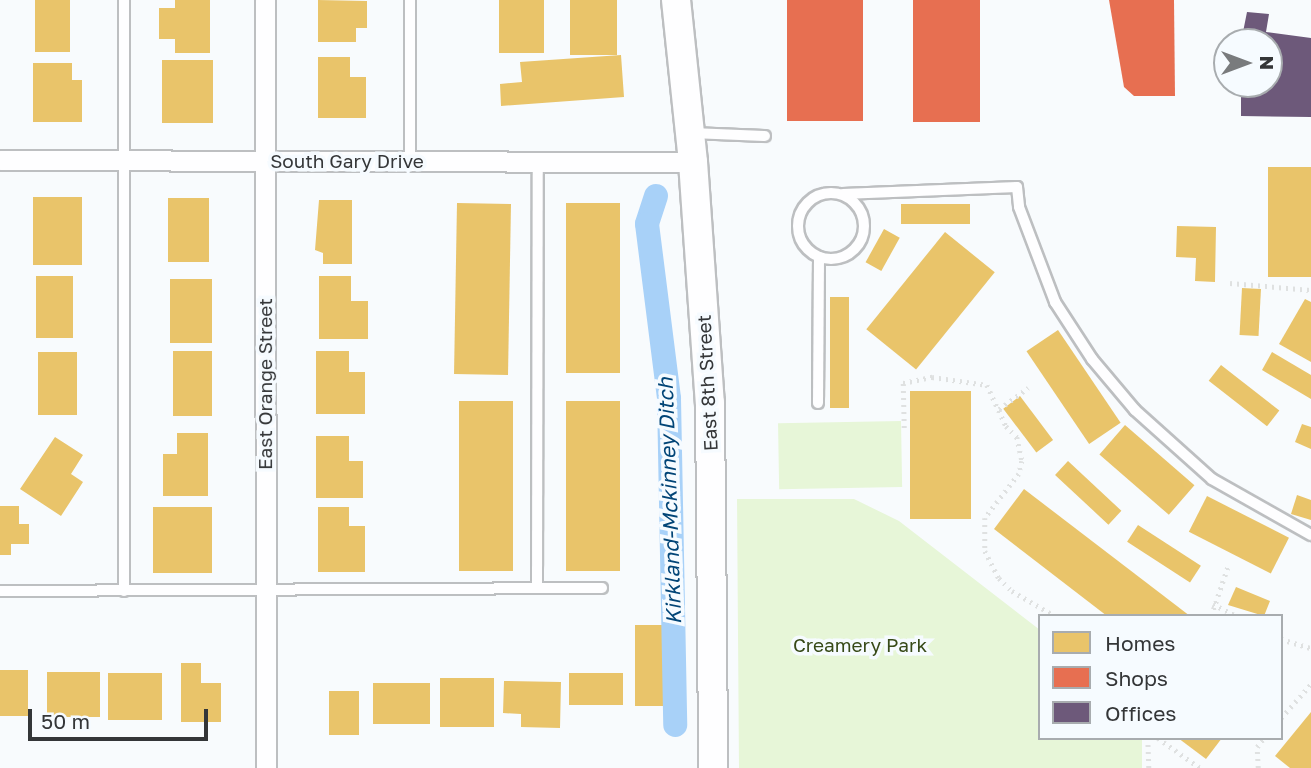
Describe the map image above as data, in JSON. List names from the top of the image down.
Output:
{
  "streets": {
    "street": ["South Gary Drive", "East 8th Street", "East Orange Street"]
  },
  "crossings": [
    ["South Gary Drive", "East 8th Street"],
    ["South Gary Drive", "East Orange Street"]
  ],
  "water": ["Kirkland-Mckinney Ditch"],
  "parks": ["Creamery Park"],
  "legend": ["Homes", "Shops", "Offices"],
  "scale_bar": "50 m",
  "north": "right"
}
